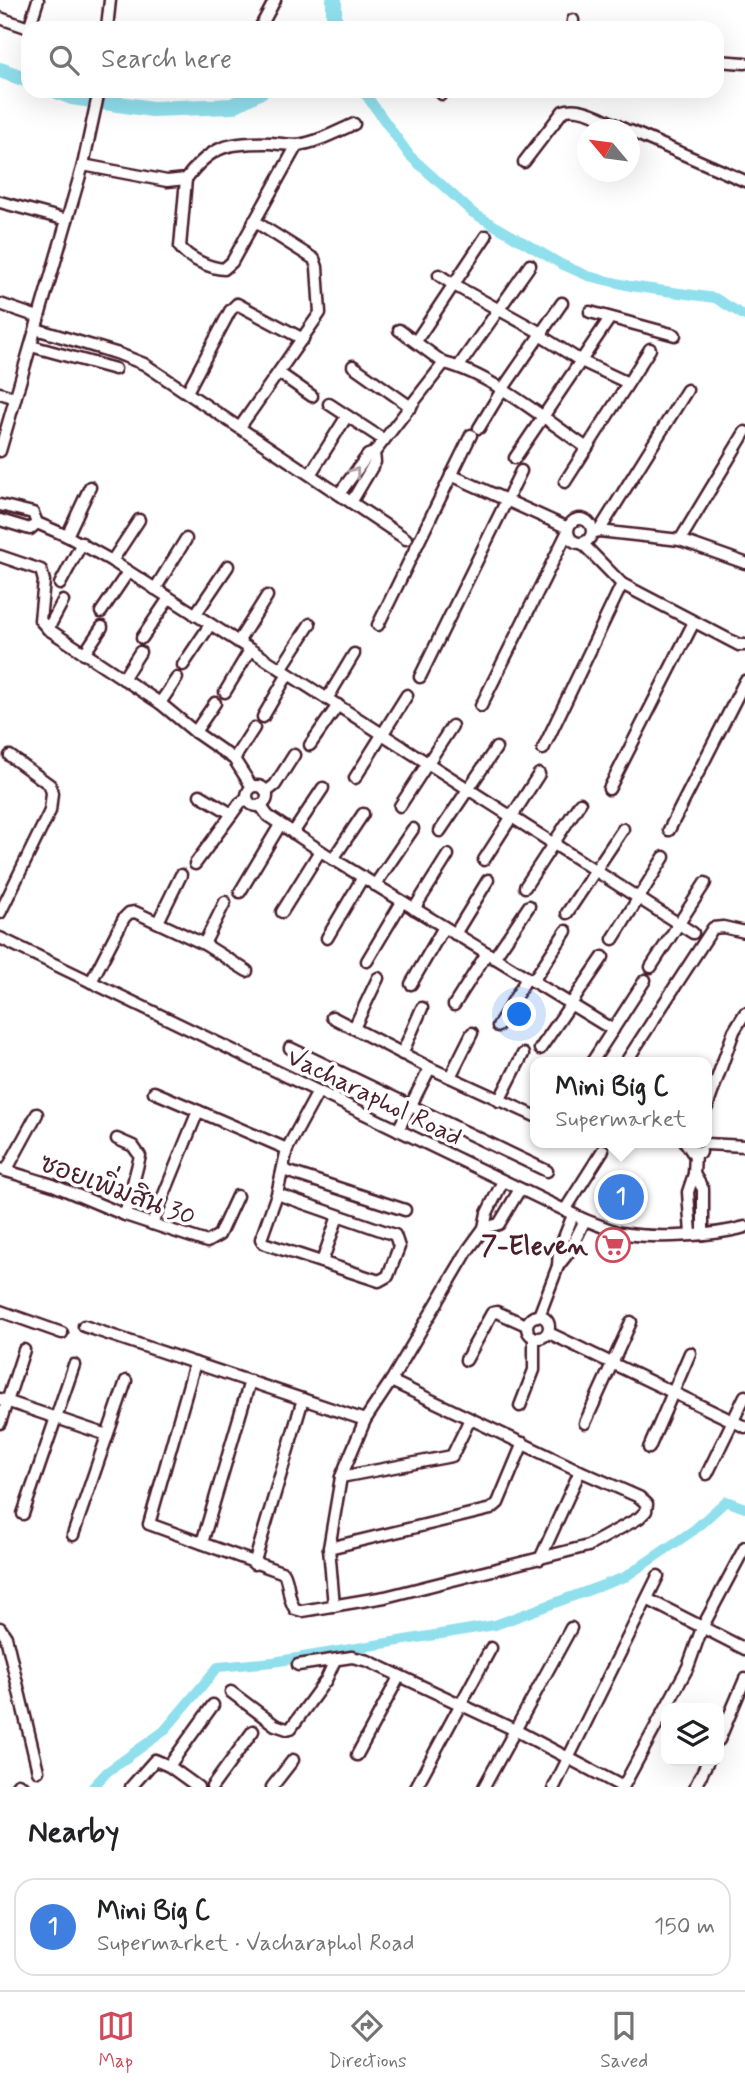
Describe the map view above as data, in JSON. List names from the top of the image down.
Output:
{
  "streets": {
    "street": ["Vacharaphol Road", "ซอยเพิ่มสิน 30"]
  },
  "places": {
    "supermarket": ["7-Eleven"]
  },
  "north": "top left",
  "page": {
    "search": "Search here",
    "popup": ["Mini Big C", "Supermarket"],
    "pins": "1",
    "heading": "Nearby",
    "list": [
      {
        "mark": "1",
        "name": "Mini Big C",
        "note": "Supermarket · Vacharaphol Road",
        "value": "150 m"
      }
    ],
    "nav": ["Map", "Directions", "Saved"]
  }
}
